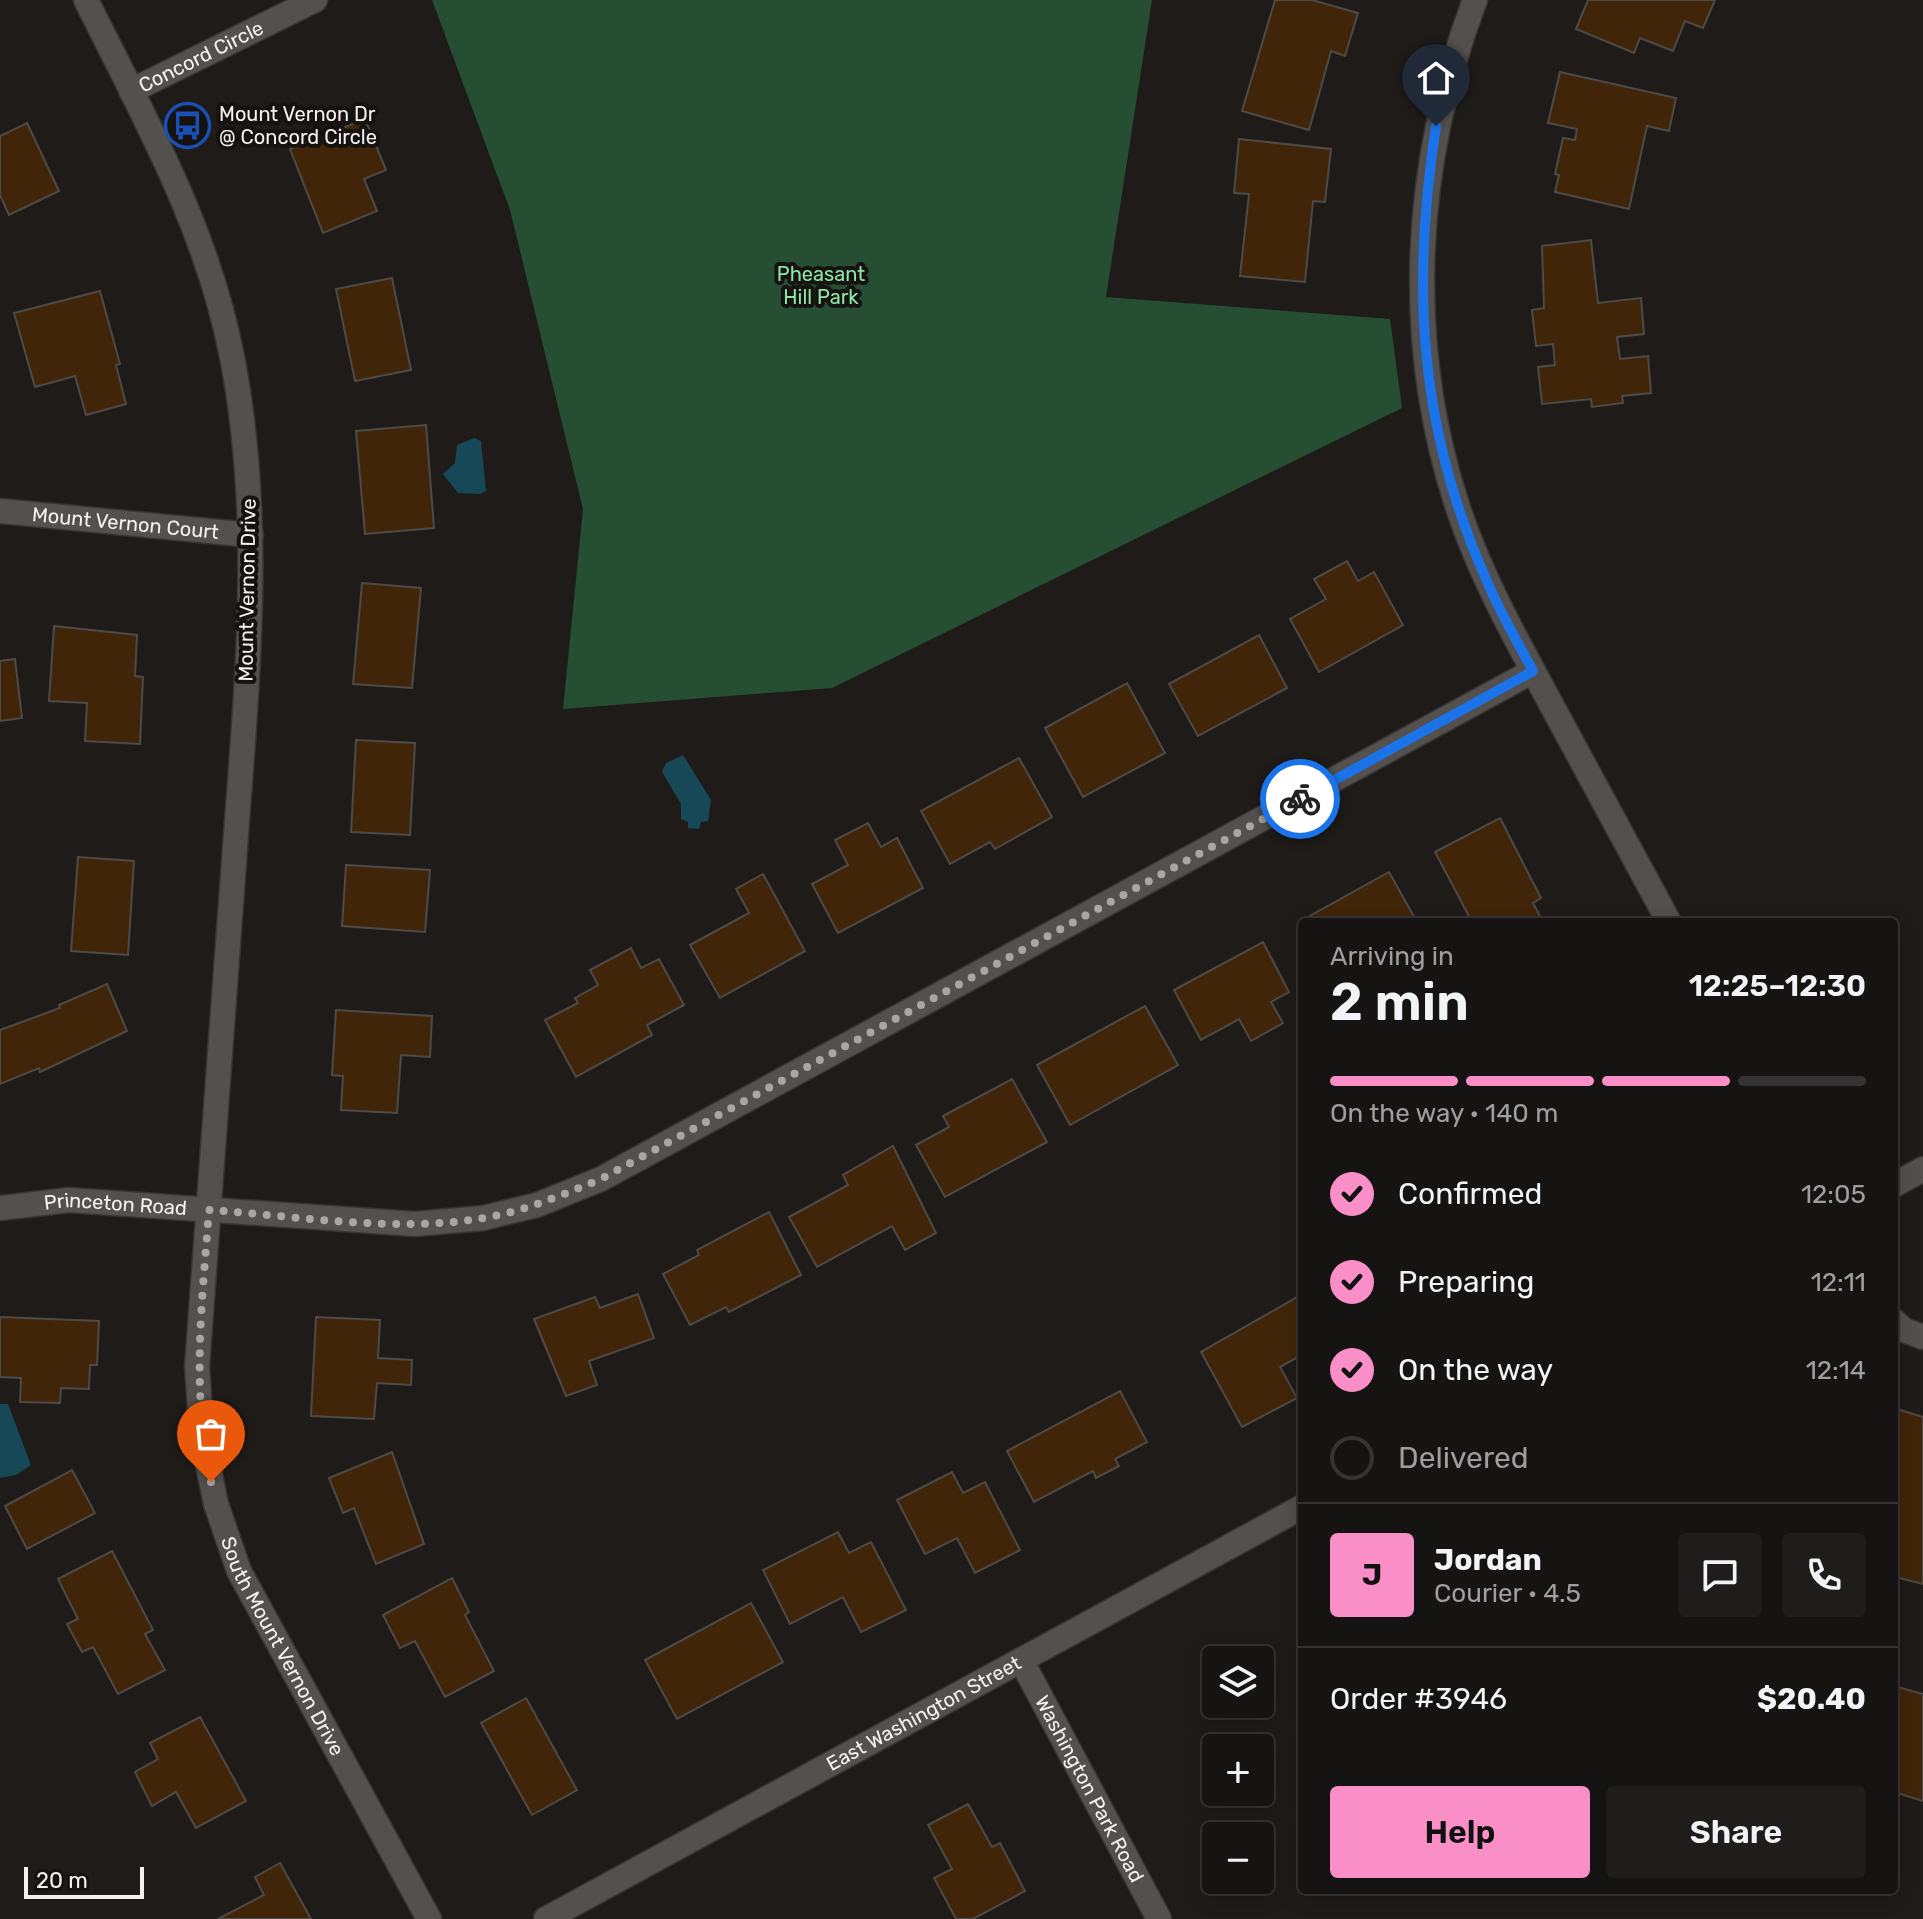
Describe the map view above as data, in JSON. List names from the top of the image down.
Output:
{
  "streets": {
    "street": [
      "Concord Circle",
      "Mount Vernon Court",
      "Mount Vernon Drive",
      "Princeton Road",
      "South Mount Vernon Drive",
      "East Washington Street",
      "Washington Park Road"
    ]
  },
  "crossings": [
    ["Concord Circle", "Mount Vernon Drive"],
    ["Mount Vernon Court", "Mount Vernon Drive"],
    ["Mount Vernon Drive", "Princeton Road"],
    ["Mount Vernon Drive", "South Mount Vernon Drive"],
    ["Princeton Road", "South Mount Vernon Drive"],
    ["East Washington Street", "Washington Park Road"]
  ],
  "parks": ["Pheasant Hill Park"],
  "places": {
    "bus stop": ["Mount Vernon Dr @ Concord Circle"]
  },
  "scale_bar": "20 m",
  "page": {
    "heading": ["2 min", "Arriving in", "12:25–12:30"],
    "panel": [
      "Jordan",
      "Courier · 4.5",
      "Order #3946",
      "$20.40"
    ],
    "bar": "On the way · 140 m",
    "list": [
      ["Confirmed", "12:05"],
      ["Preparing", "12:11"],
      ["On the way", "12:14"],
      "Delivered"
    ],
    "round": "J",
    "map_buttons": ["+", "−"],
    "buttons": ["Help", "Share"],
    "scale": "20 m"
  }
}
